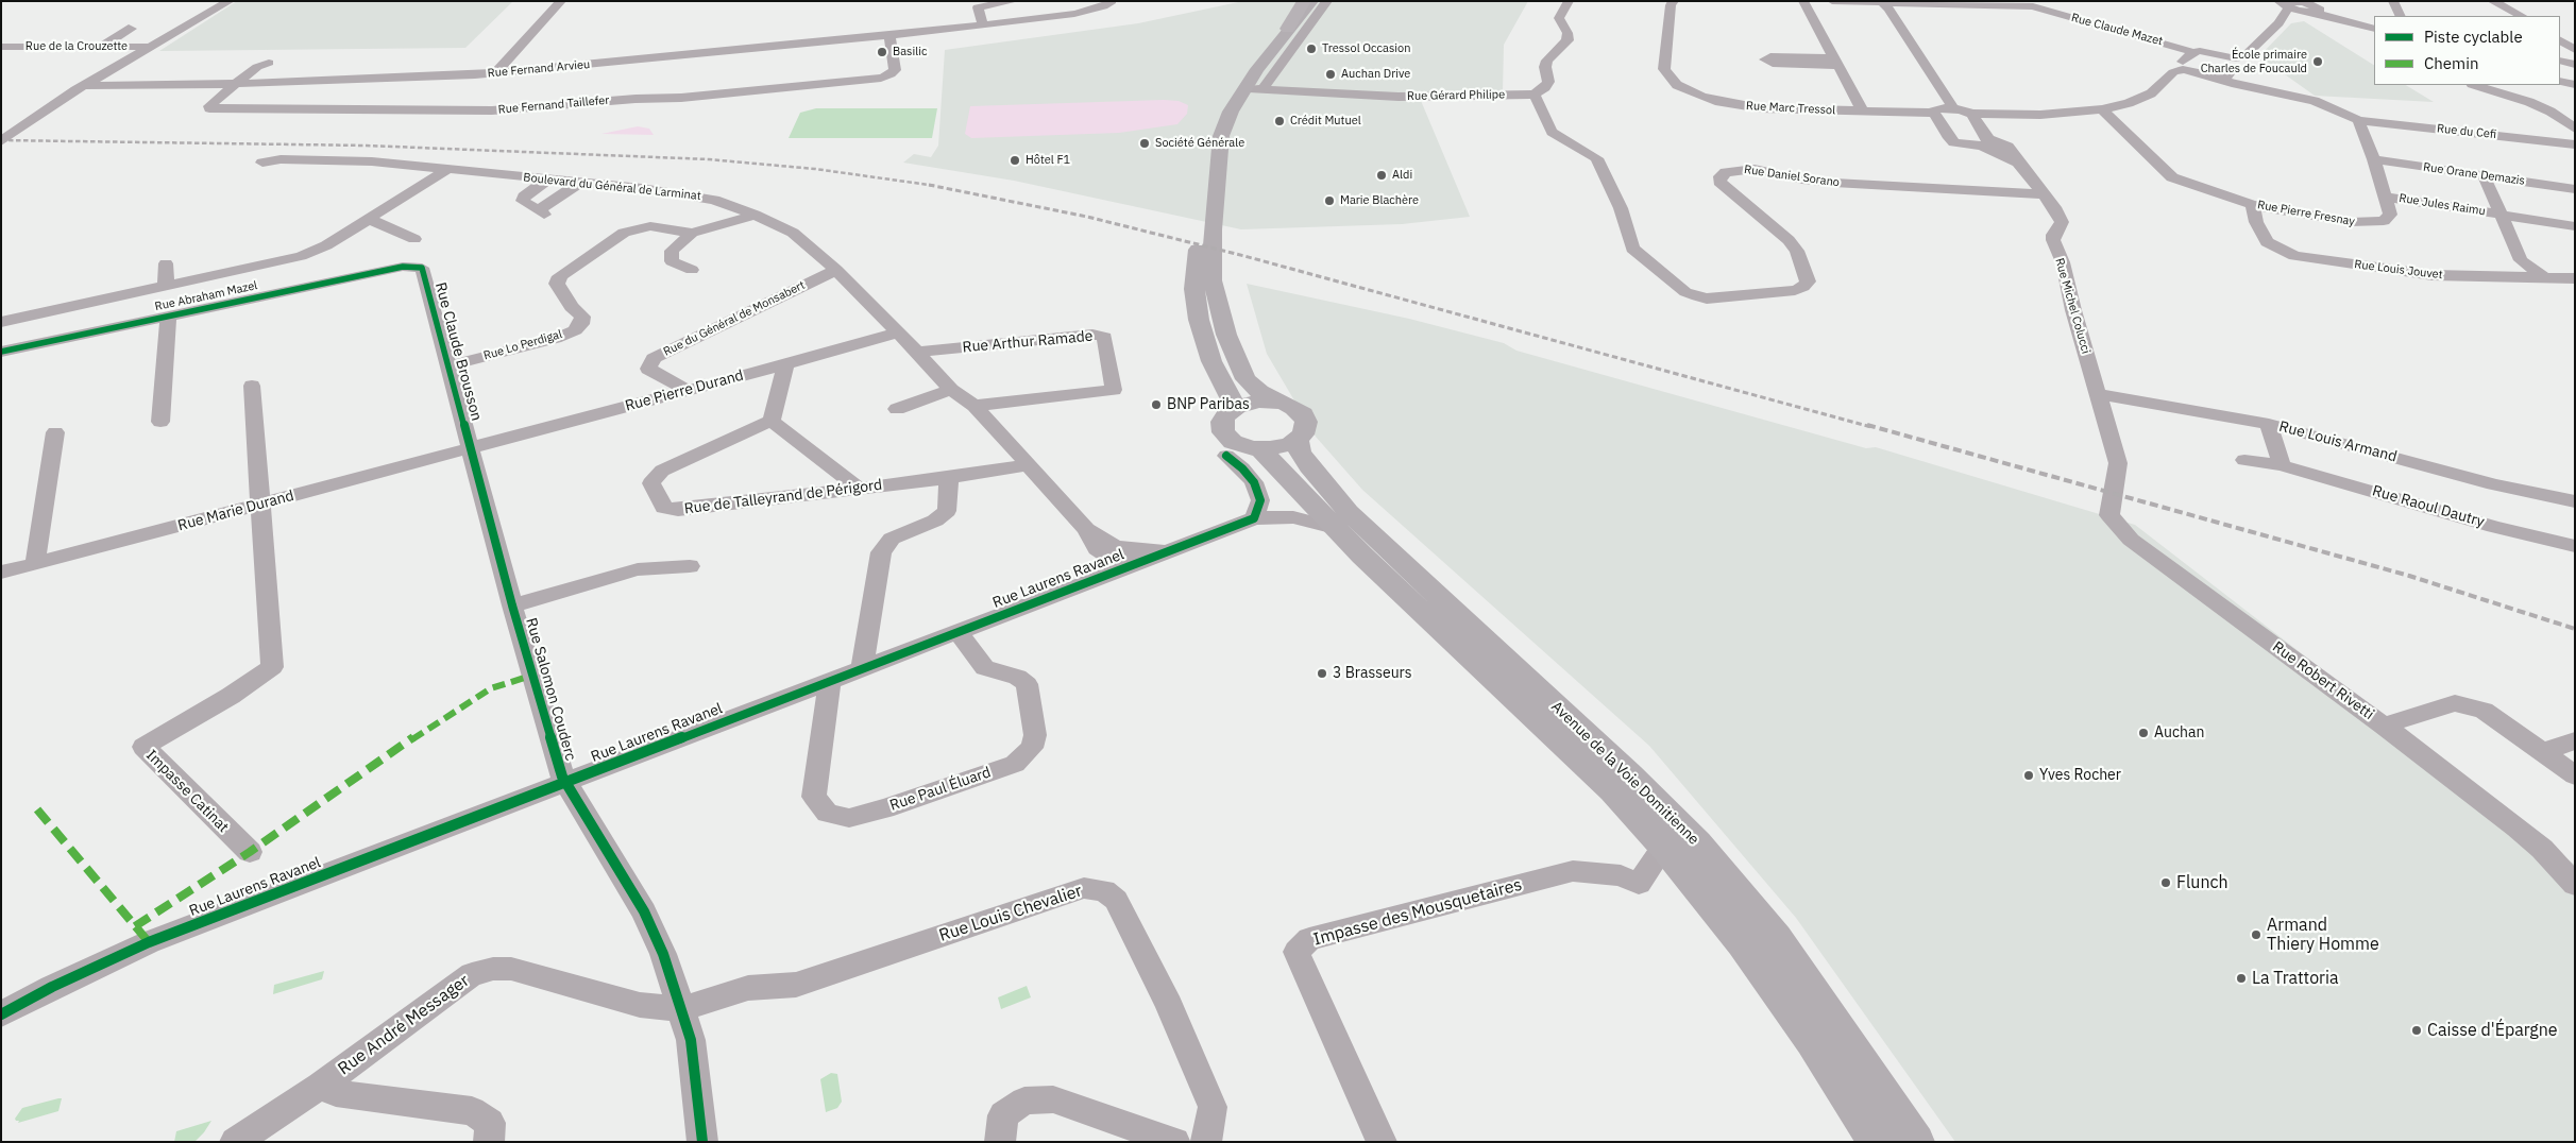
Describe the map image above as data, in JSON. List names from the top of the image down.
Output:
{
  "streets": {
    "main road": ["Avenue de la Voie Domitienne"],
    "street": [
      "Rue Claude Mazet",
      "Rue de la Crouzette",
      "Rue Fernand Arvieu",
      "Rue Gérard Philipe",
      "Rue Fernand Taillefer",
      "Rue Marc Tressol",
      "Rue du Cefi",
      "Rue Orane Demazis",
      "Rue Daniel Sorano",
      "Boulevard du Général de Larminat",
      "Rue Jules Raimu",
      "Rue Pierre Fresnay",
      "Rue Louis Jouvet",
      "Rue Abraham Mazel",
      "Rue Michel Colucci",
      "Rue du Général de Monsabert",
      "Rue Arthur Ramade",
      "Rue Lo Perdigal",
      "Rue Claude Brousson",
      "Rue Pierre Durand",
      "Rue Louis Armand",
      "Rue de Talleyrand de Périgord",
      "Rue Raoul Dautry",
      "Rue Marie Durand",
      "Rue Laurens Ravanel",
      "Rue Robert Rivetti",
      "Rue Salomon Couderc",
      "Rue Paul Éluard",
      "Impasse Catinat",
      "Impasse des Mousquetaires",
      "Rue Louis Chevalier",
      "Rue André Messager"
    ]
  },
  "crossings": [
    ["Rue Claude Mazet", "Rue Michel Colucci"],
    ["Rue Fernand Arvieu", "Rue Fernand Taillefer"],
    ["Rue Gérard Philipe", "Rue Daniel Sorano"],
    ["Rue Marc Tressol", "Rue Pierre Fresnay"],
    ["Rue Marc Tressol", "Rue Michel Colucci"],
    ["Rue du Cefi", "Rue Pierre Fresnay"],
    ["Rue Orane Demazis", "Rue Jules Raimu"],
    ["Rue Orane Demazis", "Rue Pierre Fresnay"],
    ["Rue Daniel Sorano", "Rue Michel Colucci"],
    ["Boulevard du Général de Larminat", "Rue du Général de Monsabert"],
    ["Boulevard du Général de Larminat", "Rue Arthur Ramade"],
    ["Boulevard du Général de Larminat", "Rue Lo Perdigal"],
    ["Boulevard du Général de Larminat", "Rue Pierre Durand"],
    ["Boulevard du Général de Larminat", "Rue de Talleyrand de Périgord"],
    ["Boulevard du Général de Larminat", "Rue Laurens Ravanel"],
    ["Rue Jules Raimu", "Rue Pierre Fresnay"],
    ["Rue Jules Raimu", "Rue Louis Jouvet"],
    ["Rue Pierre Fresnay", "Rue Louis Jouvet"],
    ["Rue Abraham Mazel", "Rue Claude Brousson"],
    ["Rue Michel Colucci", "Rue Louis Armand"],
    ["Rue Michel Colucci", "Rue Robert Rivetti"],
    ["Rue du Général de Monsabert", "Rue Pierre Durand"],
    ["Rue Lo Perdigal", "Rue Claude Brousson"],
    ["Rue Claude Brousson", "Rue Pierre Durand"],
    ["Rue Claude Brousson", "Rue Marie Durand"],
    ["Rue Claude Brousson", "Rue Salomon Couderc"],
    ["Rue Pierre Durand", "Rue Marie Durand"],
    ["Rue Pierre Durand", "Rue Salomon Couderc"],
    ["Rue Marie Durand", "Rue Salomon Couderc"],
    ["Rue Marie Durand", "Impasse Catinat"],
    ["Rue Laurens Ravanel", "Rue Salomon Couderc"],
    ["Rue Laurens Ravanel", "Avenue de la Voie Domitienne"],
    ["Rue Laurens Ravanel", "Rue Paul Éluard"],
    ["Rue Salomon Couderc", "Rue Louis Chevalier"],
    ["Rue Salomon Couderc", "Rue André Messager"],
    ["Avenue de la Voie Domitienne", "Impasse des Mousquetaires"],
    ["Rue Louis Chevalier", "Rue André Messager"]
  ],
  "places": [
    "Tressol Occasion",
    "Basilic",
    "École primaire Charles de Foucauld",
    "Auchan Drive",
    "Crédit Mutuel",
    "Société Générale",
    "Hôtel F1",
    "Aldi",
    "Marie Blachère",
    "BNP Paribas",
    "3 Brasseurs",
    "Auchan",
    "Yves Rocher",
    "Flunch",
    "Armand Thiery Homme",
    "La Trattoria",
    "Caisse d'Épargne"
  ],
  "legend": ["Piste cyclable", "Chemin"]
}
